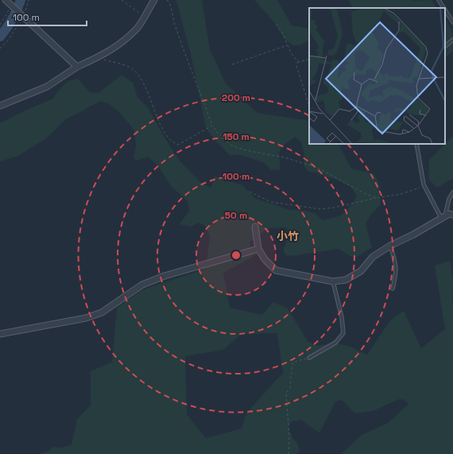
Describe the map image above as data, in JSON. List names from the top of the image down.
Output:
{
  "districts": ["小竹"],
  "scale_bar": "100 m",
  "rings": [
    "200 m",
    "150 m",
    "100 m",
    "50 m"
  ]
}
